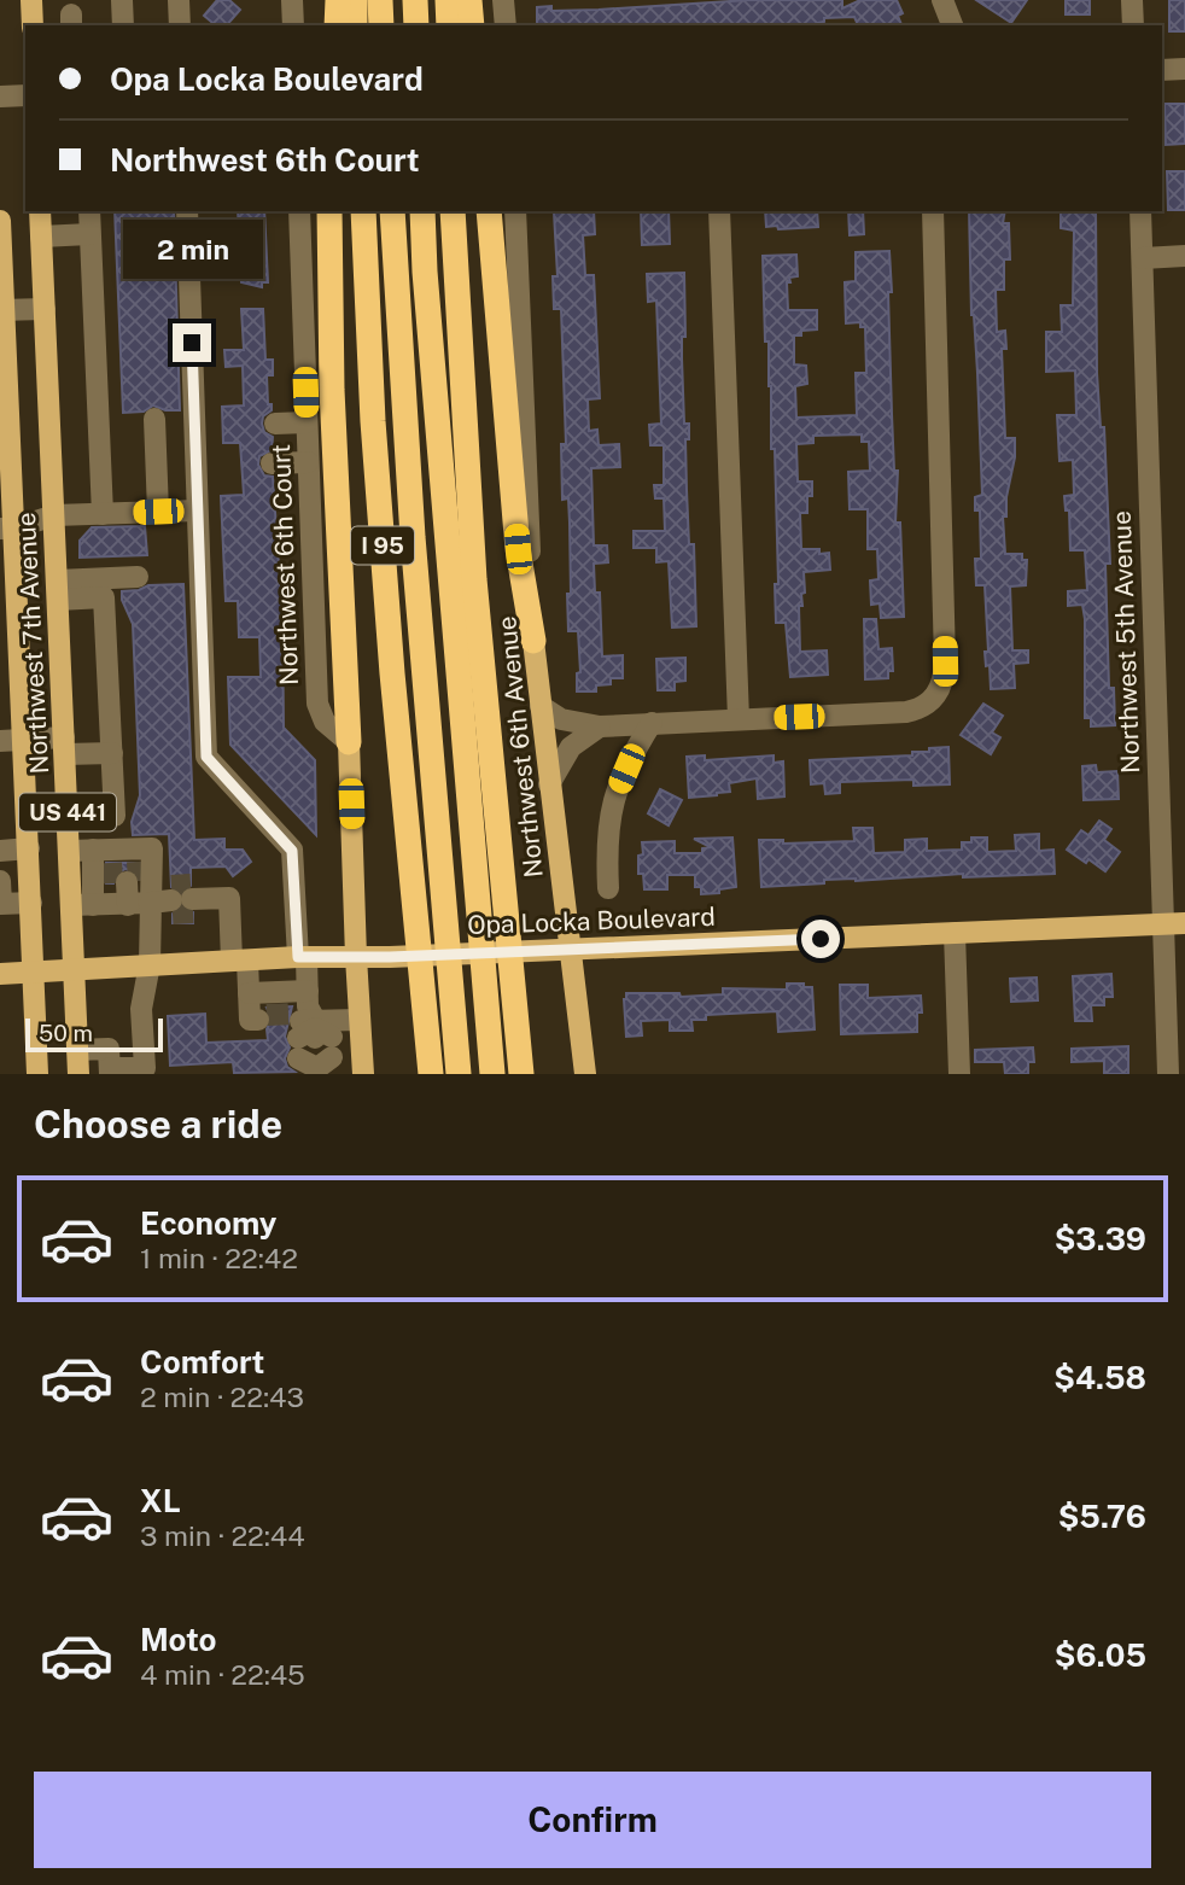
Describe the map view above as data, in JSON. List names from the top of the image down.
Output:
{
  "streets": {
    "highway": ["I 95"],
    "main road": [
      "Northwest 7th Avenue",
      "Northwest 6th Avenue",
      "US 441",
      "Opa Locka Boulevard"
    ],
    "street": ["Northwest 6th Court", "Northwest 5th Avenue"]
  },
  "crossings": [
    ["Northwest 5th Avenue", "Opa Locka Boulevard"],
    ["Northwest 7th Avenue", "Opa Locka Boulevard"],
    ["Northwest 6th Avenue", "Opa Locka Boulevard"]
  ],
  "scale_bar": "50 m",
  "page": {
    "banner": ["Opa Locka Boulevard", "Northwest 6th Court"],
    "bubble": "2 min",
    "scale": "50 m",
    "heading": "Choose a ride",
    "list": [
      {
        "name": "Economy",
        "note": "1 min · 22:42",
        "value": "$3.39"
      },
      {
        "name": "Comfort",
        "note": "2 min · 22:43",
        "value": "$4.58"
      },
      {
        "name": "XL",
        "note": "3 min · 22:44",
        "value": "$5.76"
      },
      {
        "name": "Moto",
        "note": "4 min · 22:45",
        "value": "$6.05"
      }
    ],
    "buttons": "Confirm"
  }
}
